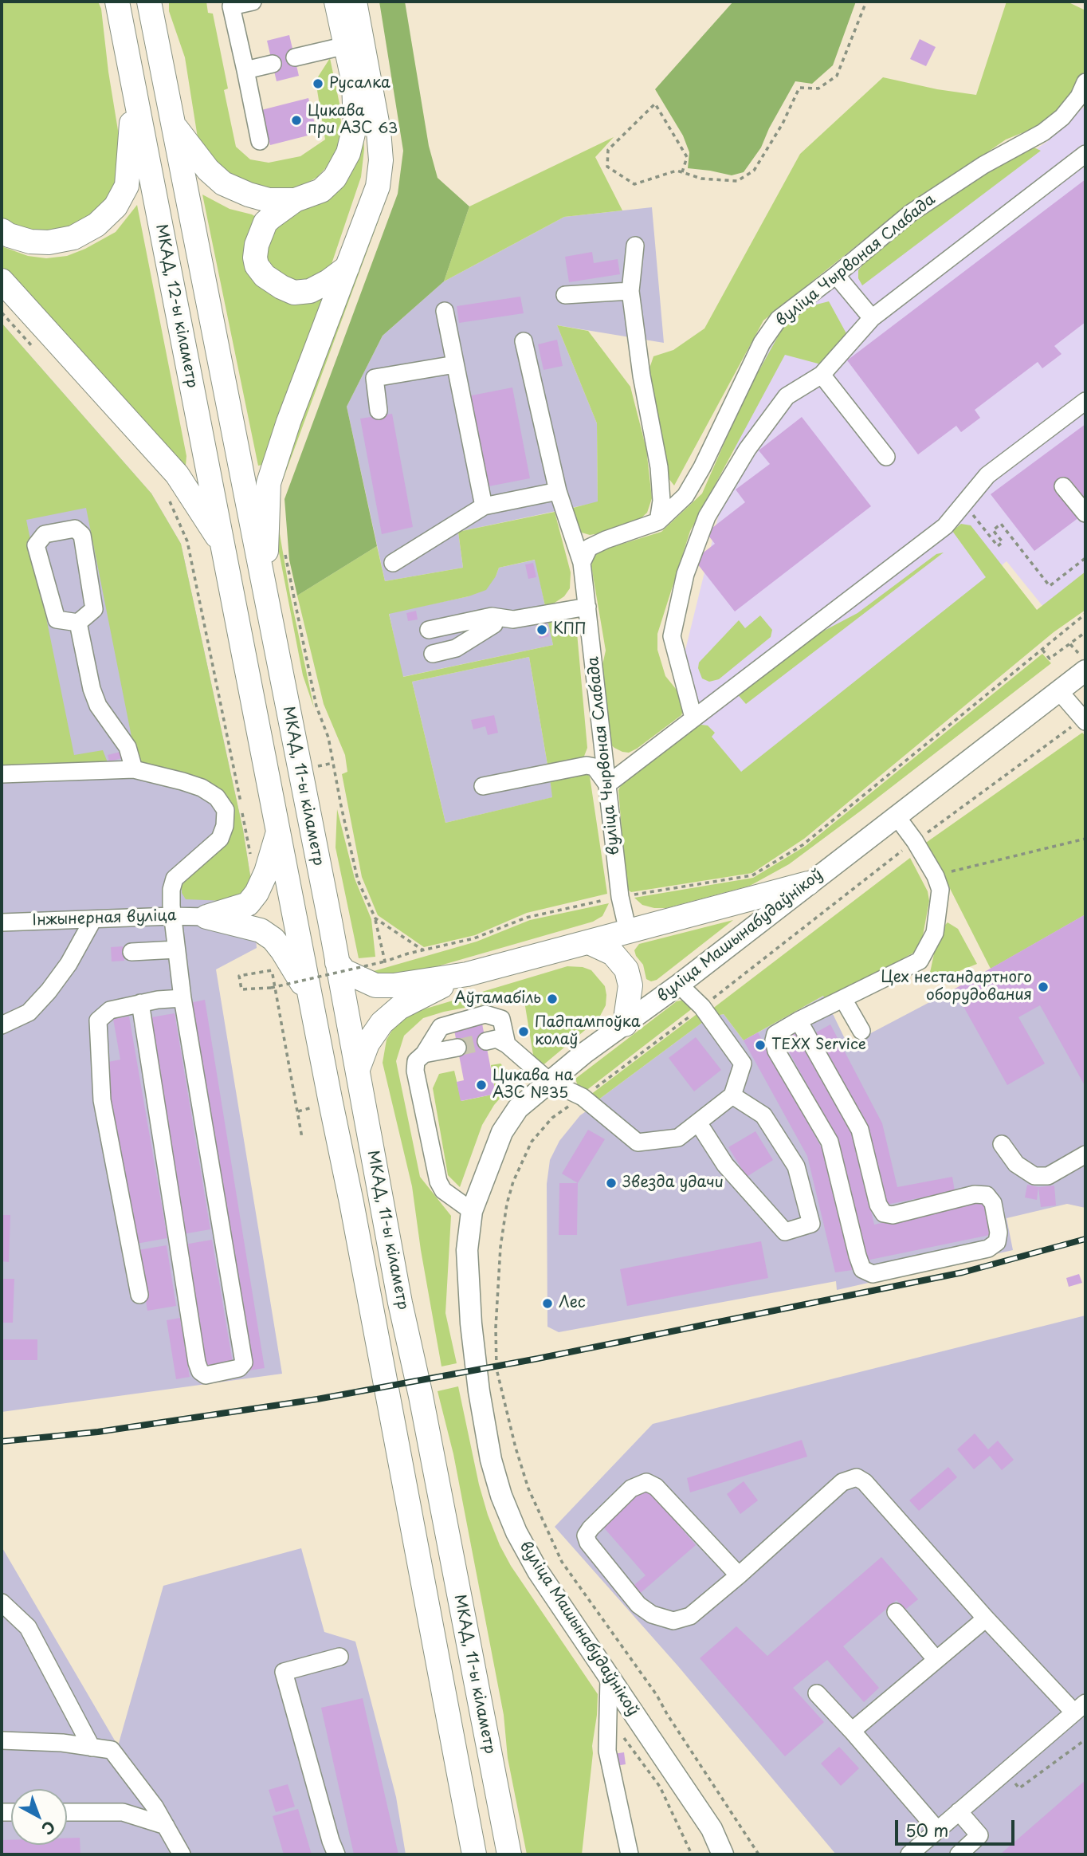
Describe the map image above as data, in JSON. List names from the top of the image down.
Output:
{
  "streets": {
    "highway": ["МКАД, 12-ы кіламетр", "МКАД, 11-ы кіламетр"],
    "main road": ["вуліца Машынабудаўнікоў"],
    "street": ["вуліца Чырвоная Слабада", "Інжынерная вуліца"]
  },
  "crossings": [
    ["МКАД, 12-ы кіламетр", "МКАД, 11-ы кіламетр"]
  ],
  "places": [
    "Русалка",
    "Цикава при АЗС 63",
    "КПП",
    "Цех нестандартного оборудования",
    "Аўтамабіль",
    "Падпампоўка колаў",
    "TEXX Service",
    "Цикава на АЗС №35",
    "Звезда удачи",
    "Лес"
  ],
  "scale_bar": "50 m",
  "north": "bottom right"
}
